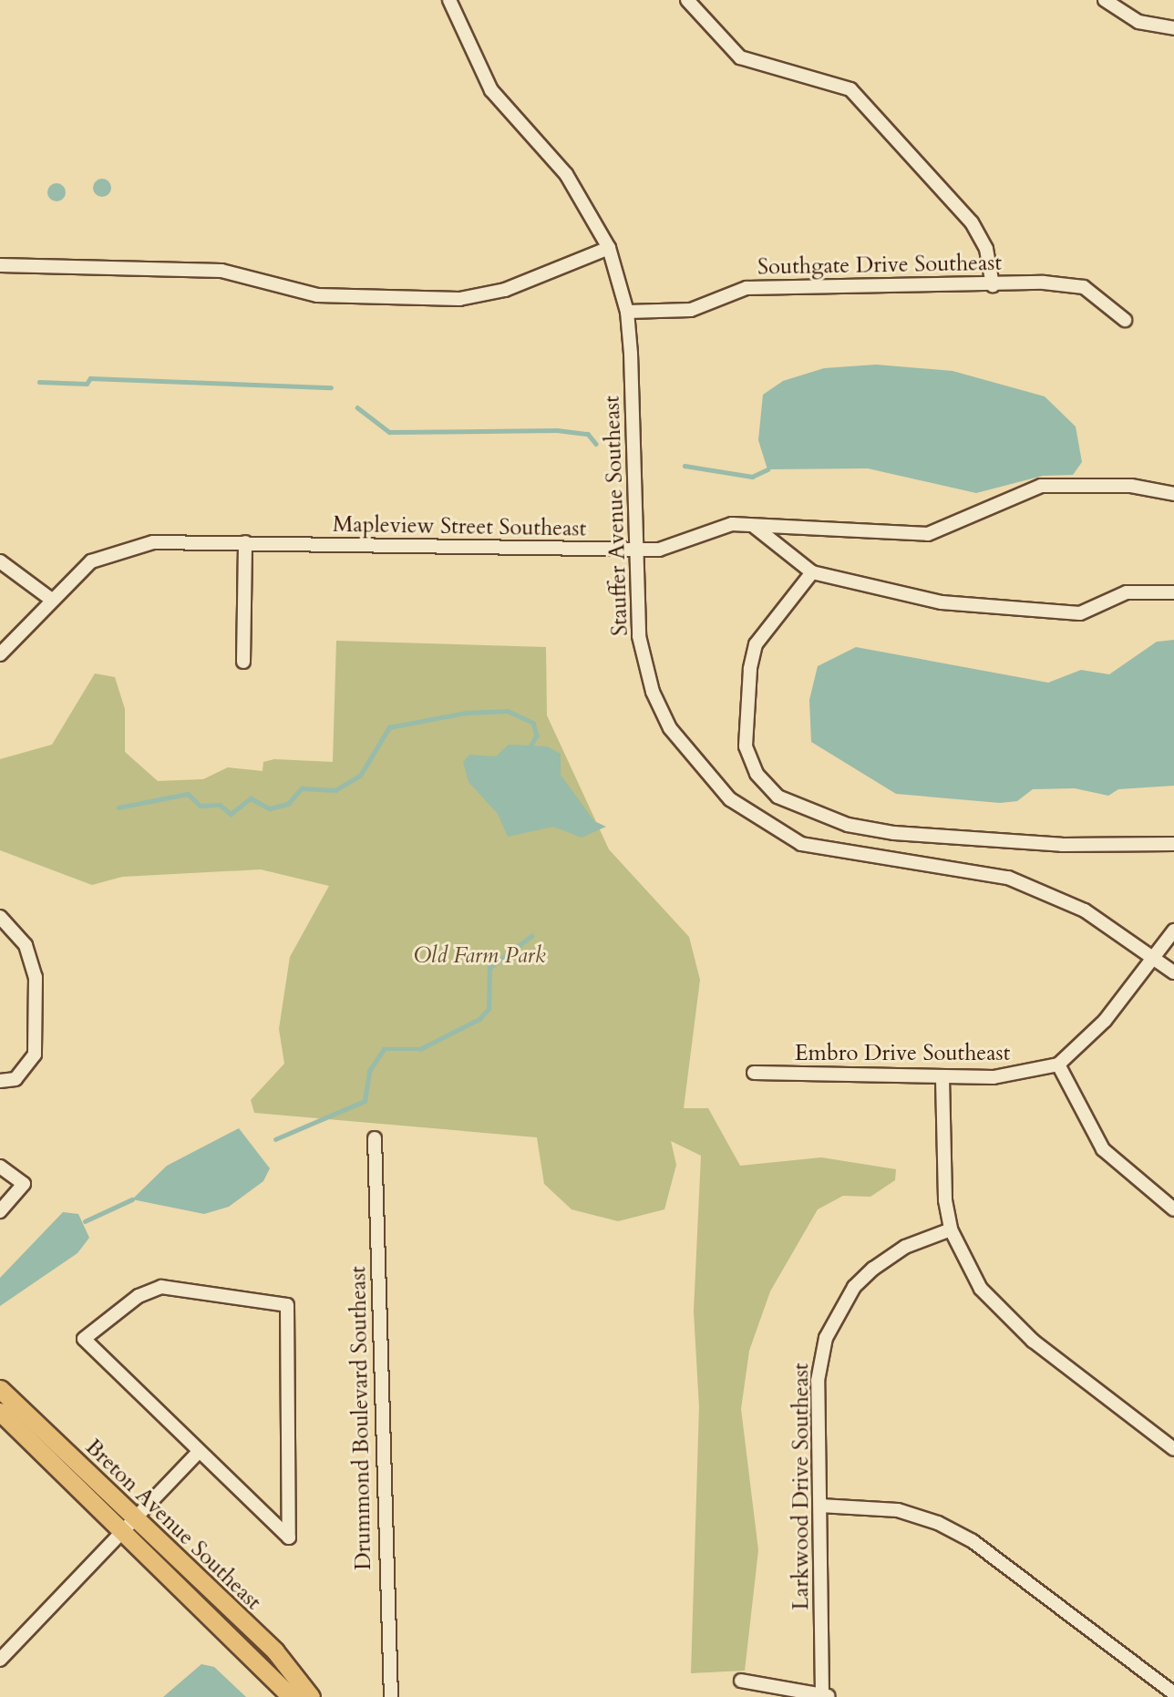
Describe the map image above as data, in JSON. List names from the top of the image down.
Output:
{
  "streets": {
    "main road": ["Breton Avenue Southeast"],
    "street": [
      "Southgate Drive Southeast",
      "Stauffer Avenue Southeast",
      "Mapleview Street Southeast",
      "Embro Drive Southeast",
      "Drummond Boulevard Southeast",
      "Larkwood Drive Southeast"
    ]
  },
  "crossings": [
    ["Southgate Drive Southeast", "Stauffer Avenue Southeast"],
    ["Stauffer Avenue Southeast", "Mapleview Street Southeast"],
    ["Stauffer Avenue Southeast", "Embro Drive Southeast"]
  ],
  "parks": ["Old Farm Park"]
}
